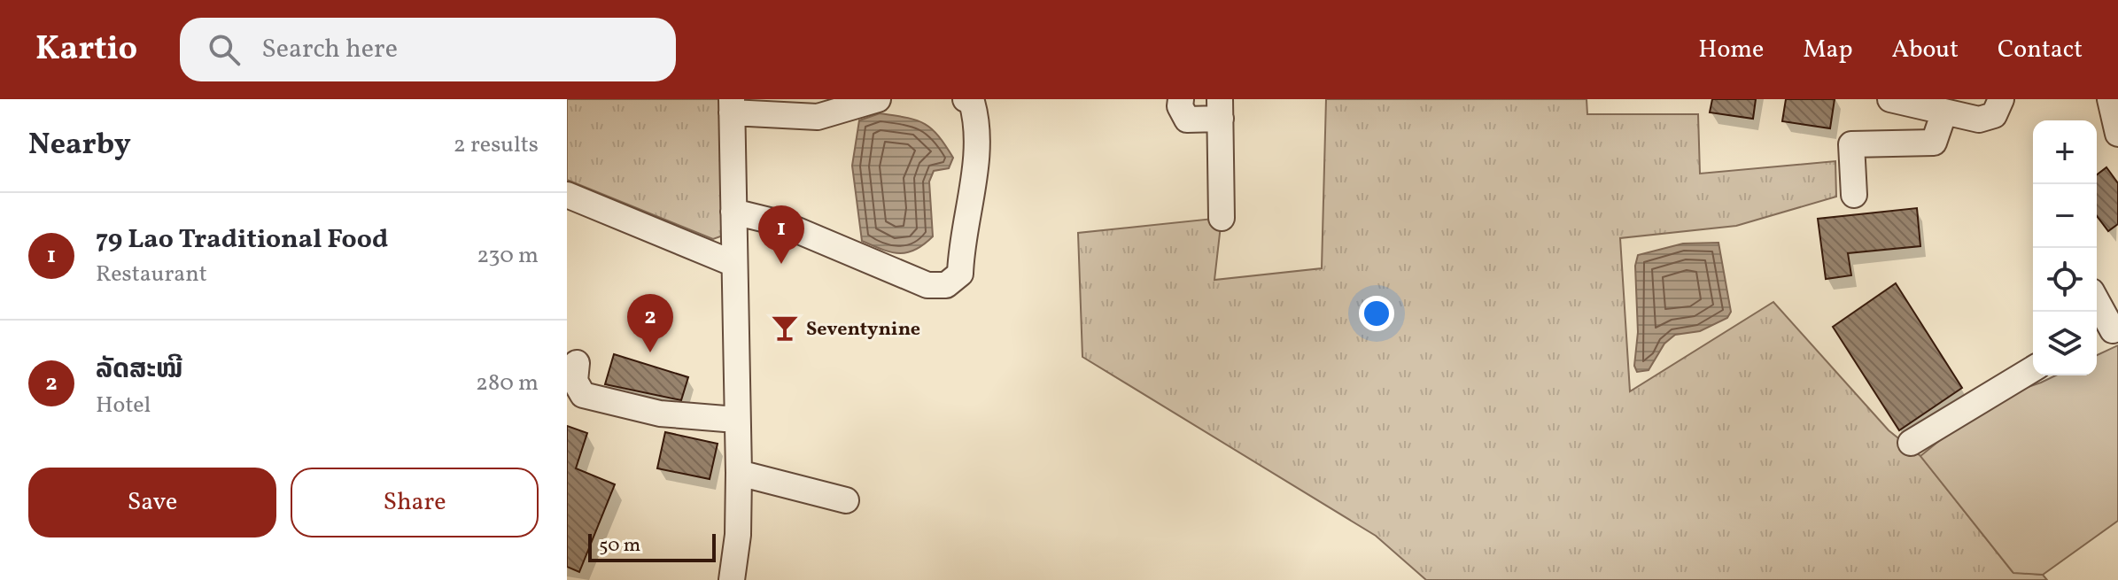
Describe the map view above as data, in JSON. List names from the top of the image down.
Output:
{
  "places": {
    "bar": ["Seventynine"]
  },
  "scale_bar": "50 m",
  "page": {
    "header": "Kartio",
    "search": "Search here",
    "nav": [
      "Home",
      "Map",
      "About",
      "Contact"
    ],
    "heading": ["Nearby", "2 results"],
    "map_buttons": ["+", "−"],
    "list": [
      {
        "mark": "1",
        "name": "79 Lao Traditional Food",
        "note": "Restaurant",
        "value": "230 m"
      },
      {
        "mark": "2",
        "name": "ລັດສະໝີ",
        "note": "Hotel",
        "value": "280 m"
      }
    ],
    "pins": ["1", "2"],
    "buttons": ["Save", "Share"],
    "scale": "50 m"
  }
}
